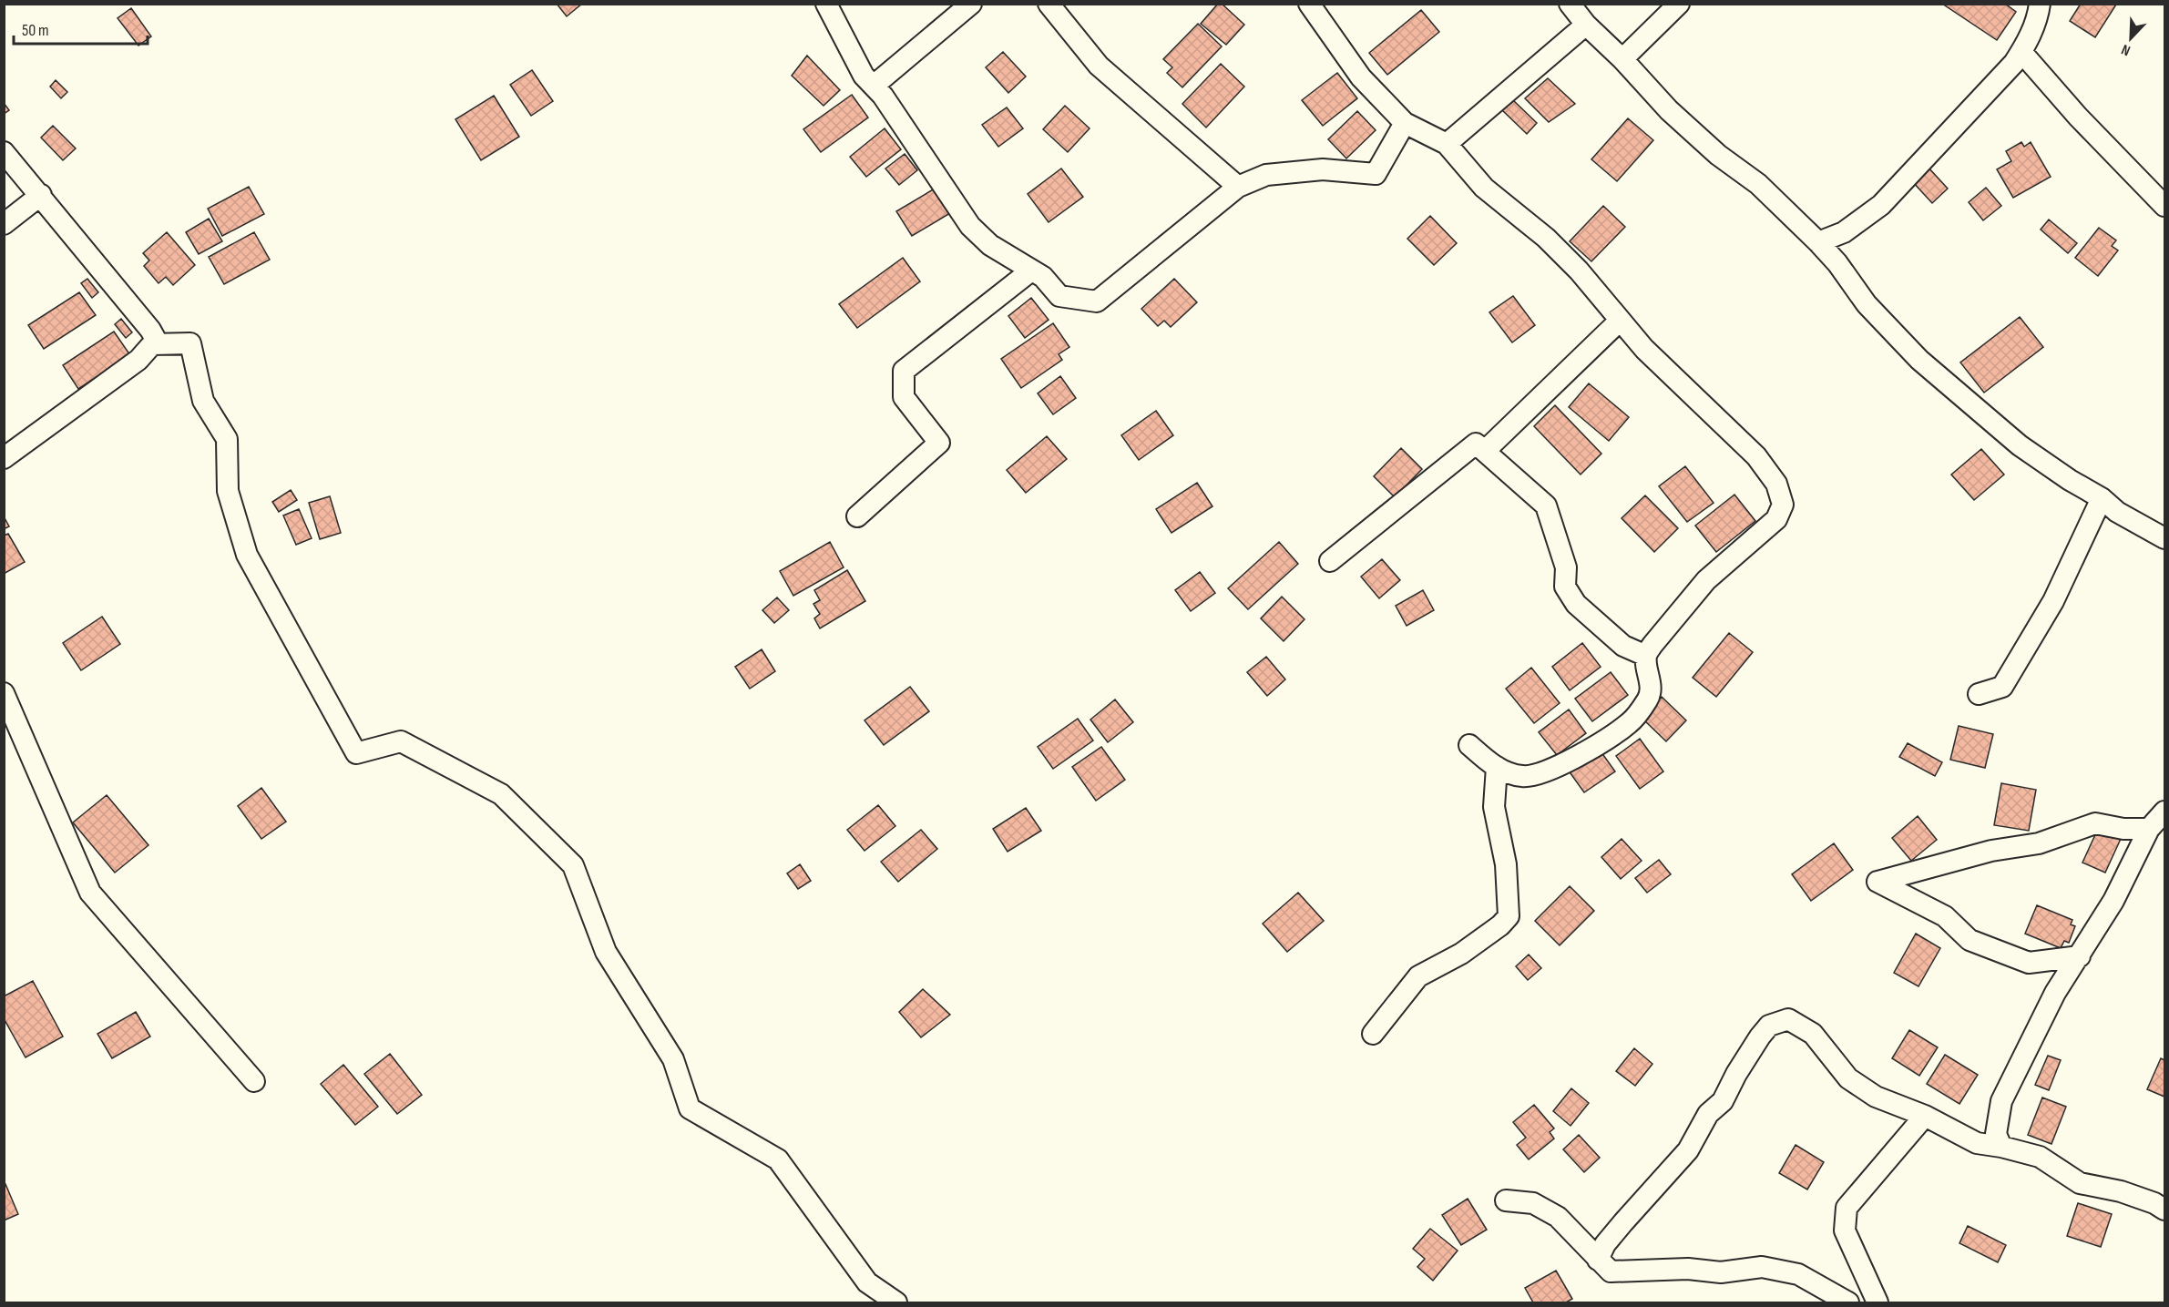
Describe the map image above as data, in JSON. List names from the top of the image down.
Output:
{
  "scale_bar": "50 m",
  "north": "bottom left"
}
